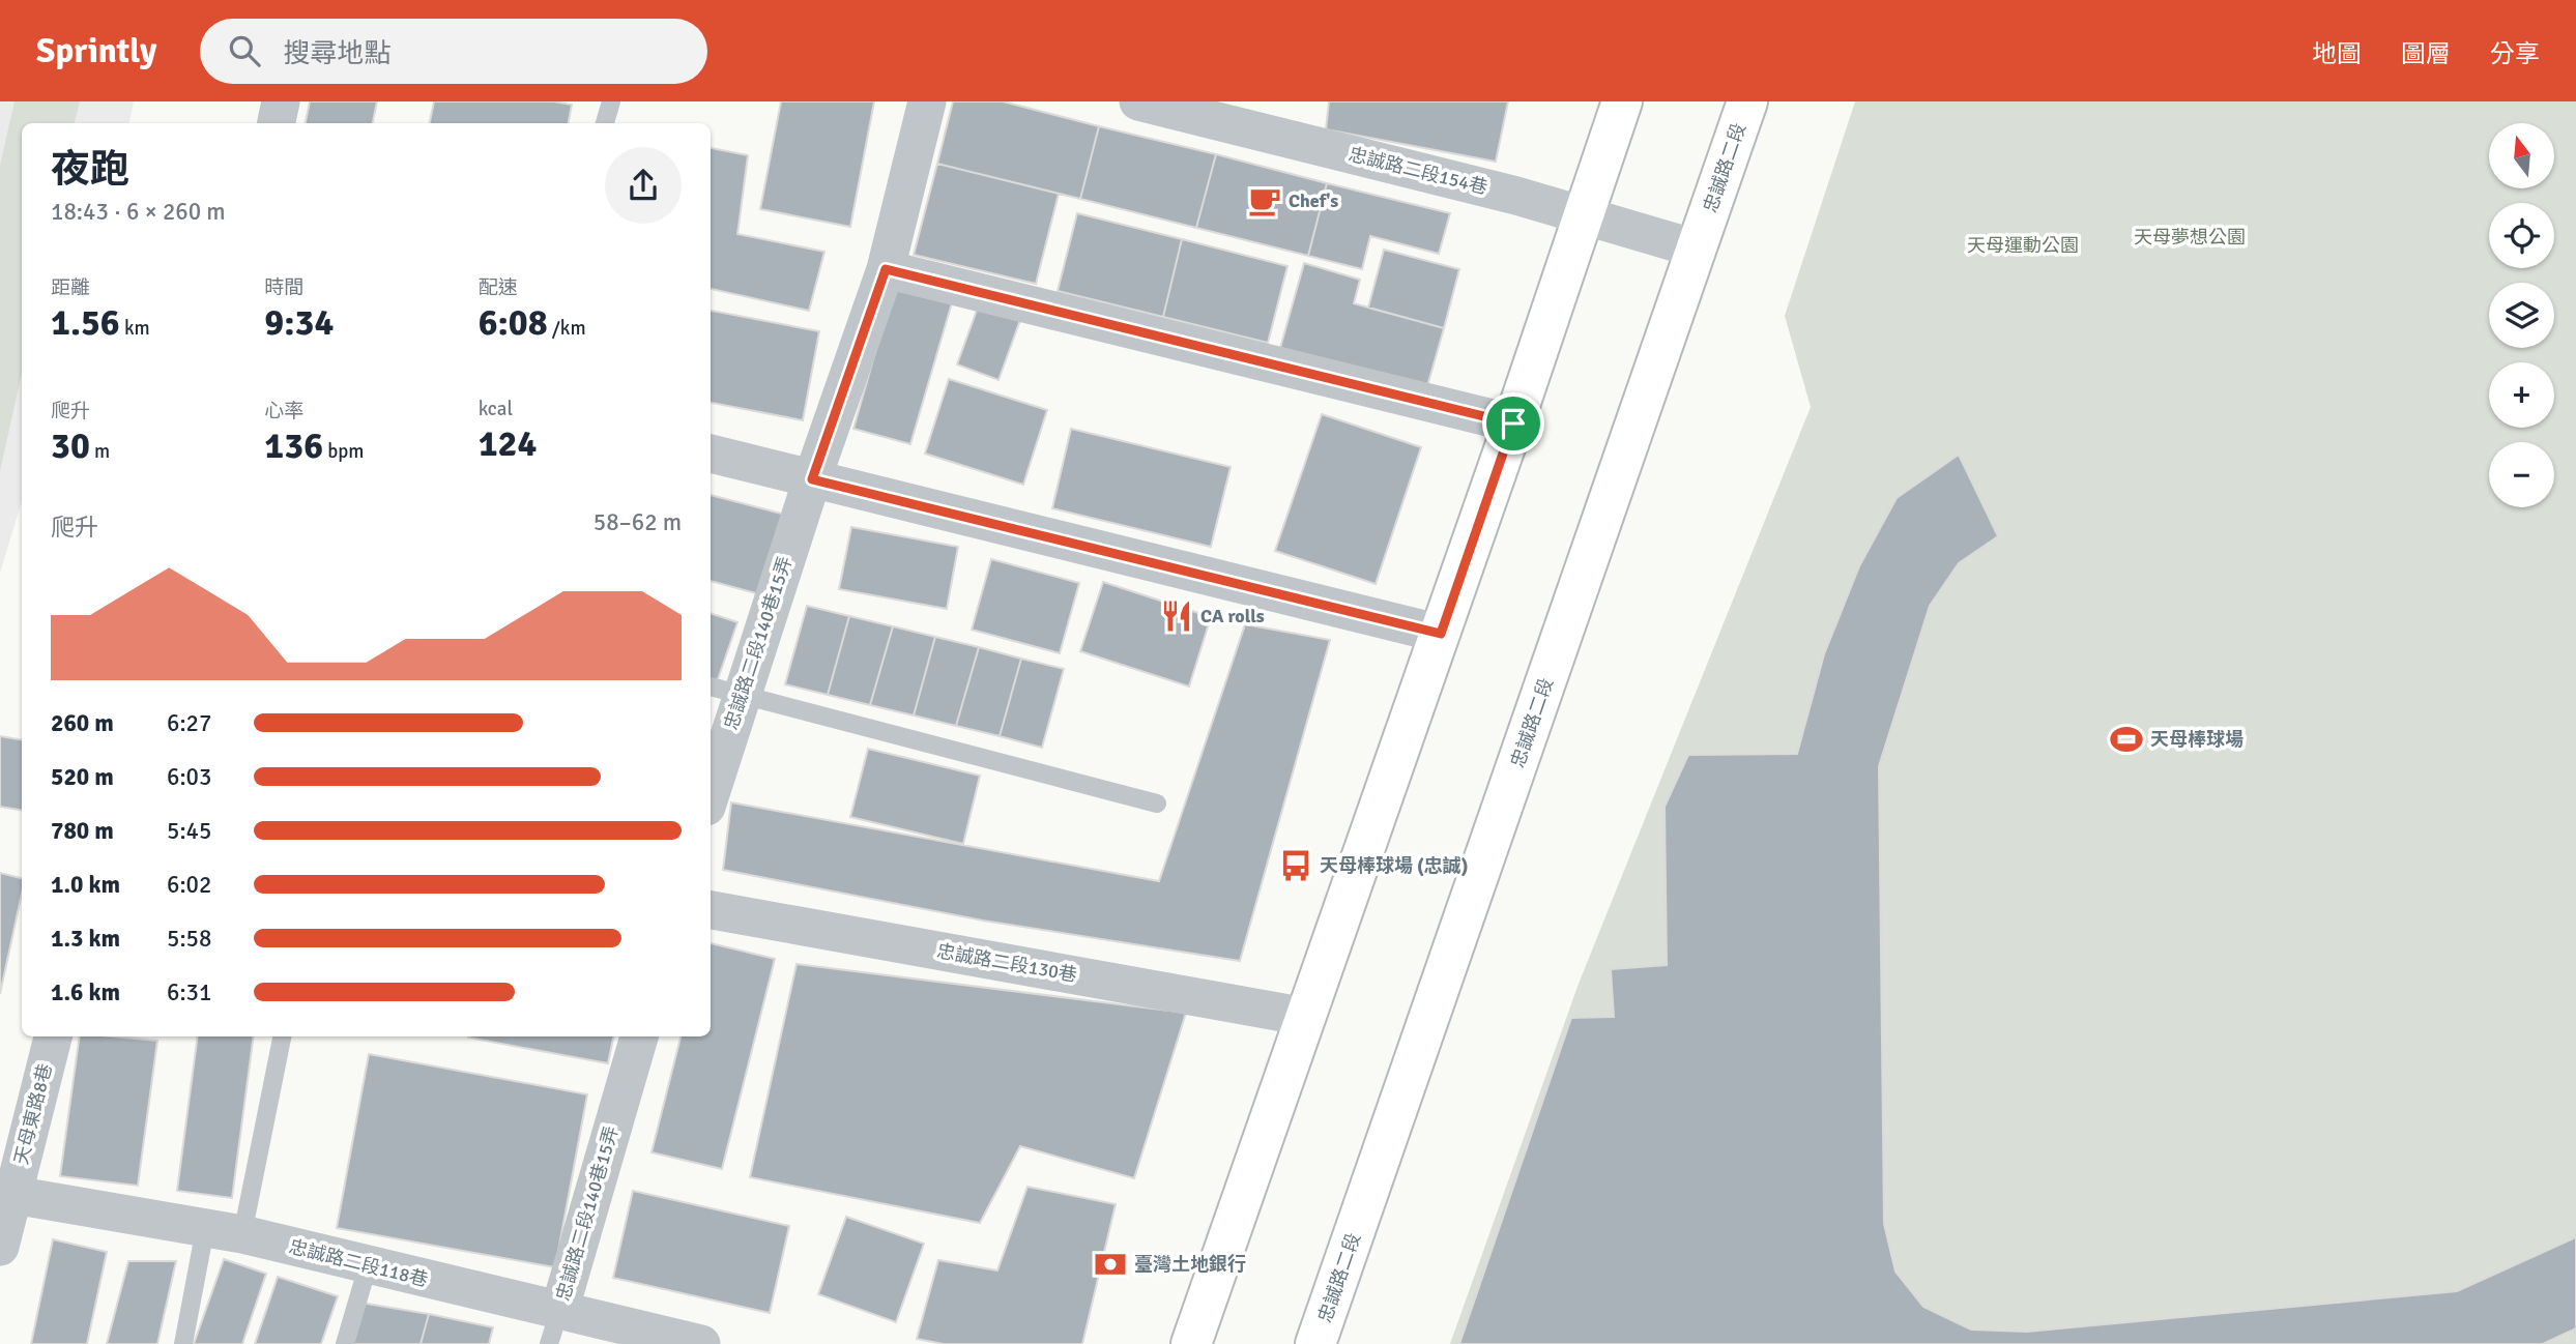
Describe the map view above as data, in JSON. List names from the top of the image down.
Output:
{
  "streets": {
    "street": [
      "忠誠路二段",
      "忠誠路二段154巷",
      "忠誠路二段140巷15弄",
      "忠誠路二段130巷",
      "天母東路8巷",
      "忠誠路二段118巷"
    ]
  },
  "crossings": [
    ["忠誠路二段", "忠誠路二段154巷"],
    ["忠誠路二段140巷15弄", "忠誠路二段118巷"],
    ["天母東路8巷", "忠誠路二段118巷"]
  ],
  "parks": ["天母夢想公園", "天母運動公園"],
  "places": {
    "cafe": ["Chef's"],
    "restaurant": ["CA rolls"],
    "sports": ["天母棒球場"],
    "bus stop": ["天母棒球場 (忠誠)"],
    "bank": ["臺灣土地銀行"]
  },
  "north": "top",
  "page": {
    "header": "Sprintly",
    "search": "搜尋地點",
    "nav": ["地圖", "圖層", "分享"],
    "map_buttons": ["+", "−"],
    "heading": ["夜跑", "18:43 · 6 × 260 m"],
    "stats": [
      ["距離", "1.56 km"],
      ["時間", "9:34"],
      ["配速", "6:08 /km"],
      ["爬升", "30 m"],
      ["心率", "136 bpm"],
      ["kcal", "124"]
    ],
    "chart": ["爬升", "58–62 m"],
    "list": [
      {
        "name": "260 m",
        "note": "6:27"
      },
      {
        "name": "520 m",
        "note": "6:03"
      },
      {
        "name": "780 m",
        "note": "5:45"
      },
      {
        "name": "1.0 km",
        "note": "6:02"
      },
      {
        "name": "1.3 km",
        "note": "5:58"
      },
      {
        "name": "1.6 km",
        "note": "6:31"
      }
    ]
  }
}
